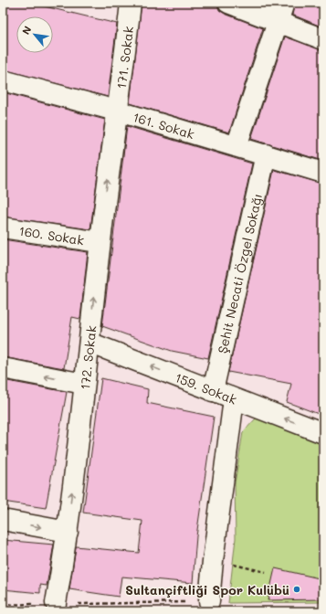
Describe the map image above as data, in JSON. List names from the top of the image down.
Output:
{
  "streets": {
    "street": [
      "171. Sokak",
      "161. Sokak",
      "160. Sokak",
      "Şehit Necati Özgel Sokağı",
      "172. Sokak",
      "159. Sokak"
    ]
  },
  "crossings": [
    ["171. Sokak", "161. Sokak"],
    ["171. Sokak", "172. Sokak"],
    ["161. Sokak", "Şehit Necati Özgel Sokağı"],
    ["161. Sokak", "172. Sokak"],
    ["160. Sokak", "172. Sokak"],
    ["Şehit Necati Özgel Sokağı", "159. Sokak"],
    ["172. Sokak", "159. Sokak"]
  ],
  "one_way": ["159. Sokak"],
  "places": ["Sultançiftliği Spor Kulübü"],
  "north": "top left"
}
